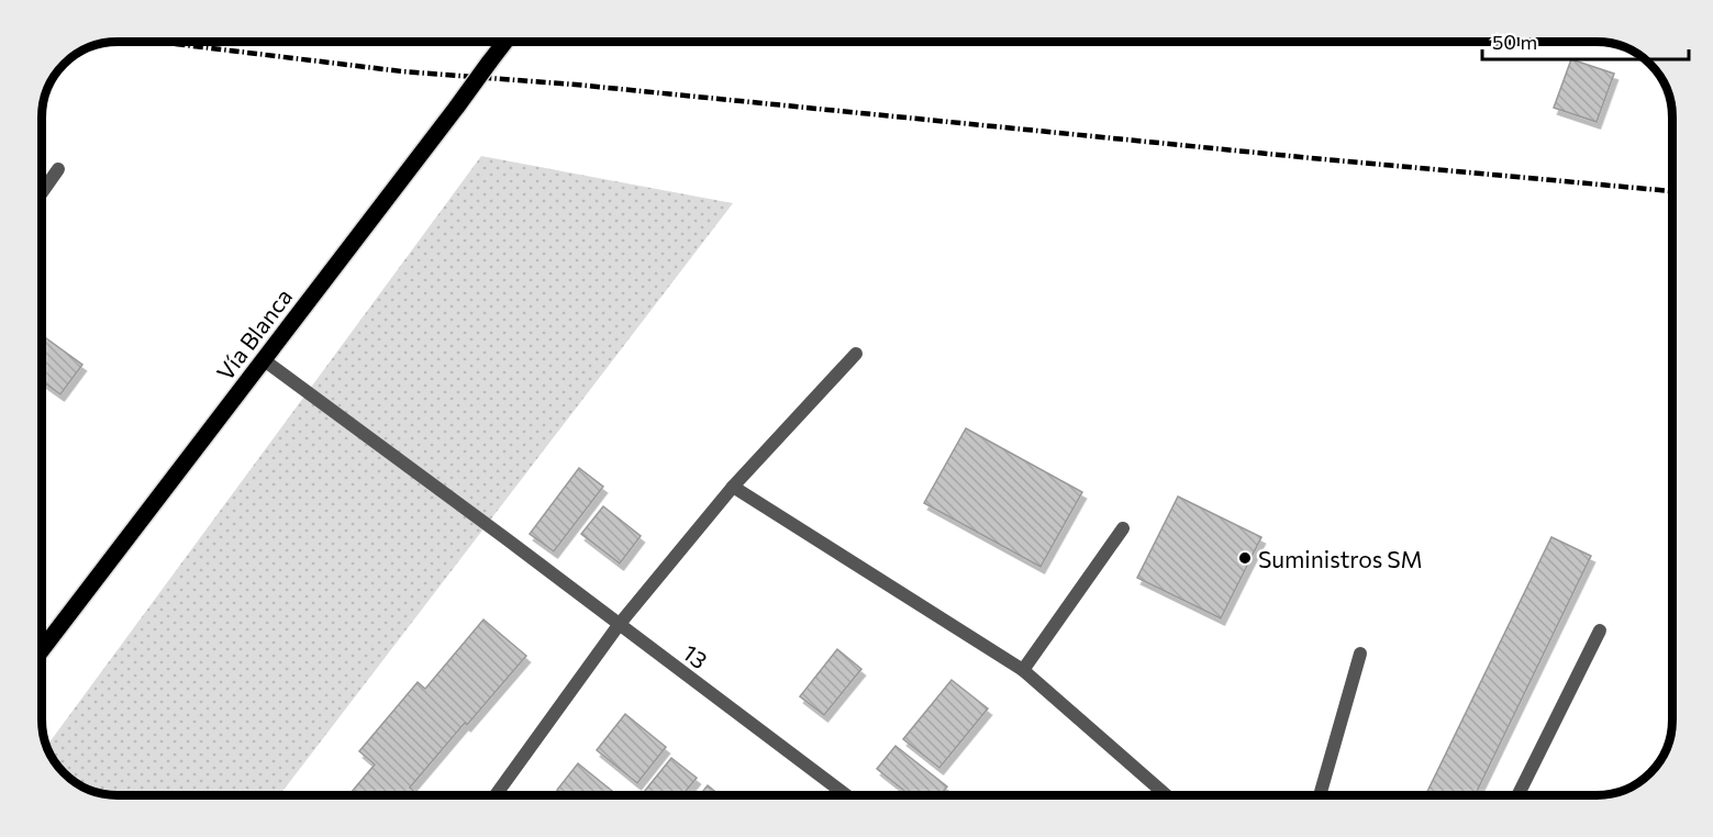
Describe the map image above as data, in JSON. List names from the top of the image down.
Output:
{
  "streets": {
    "main road": ["Vía Blanca"],
    "street": ["13"]
  },
  "crossings": [
    ["Vía Blanca", "13"]
  ],
  "places": ["Suministros SM"],
  "scale_bar": "50 m"
}
